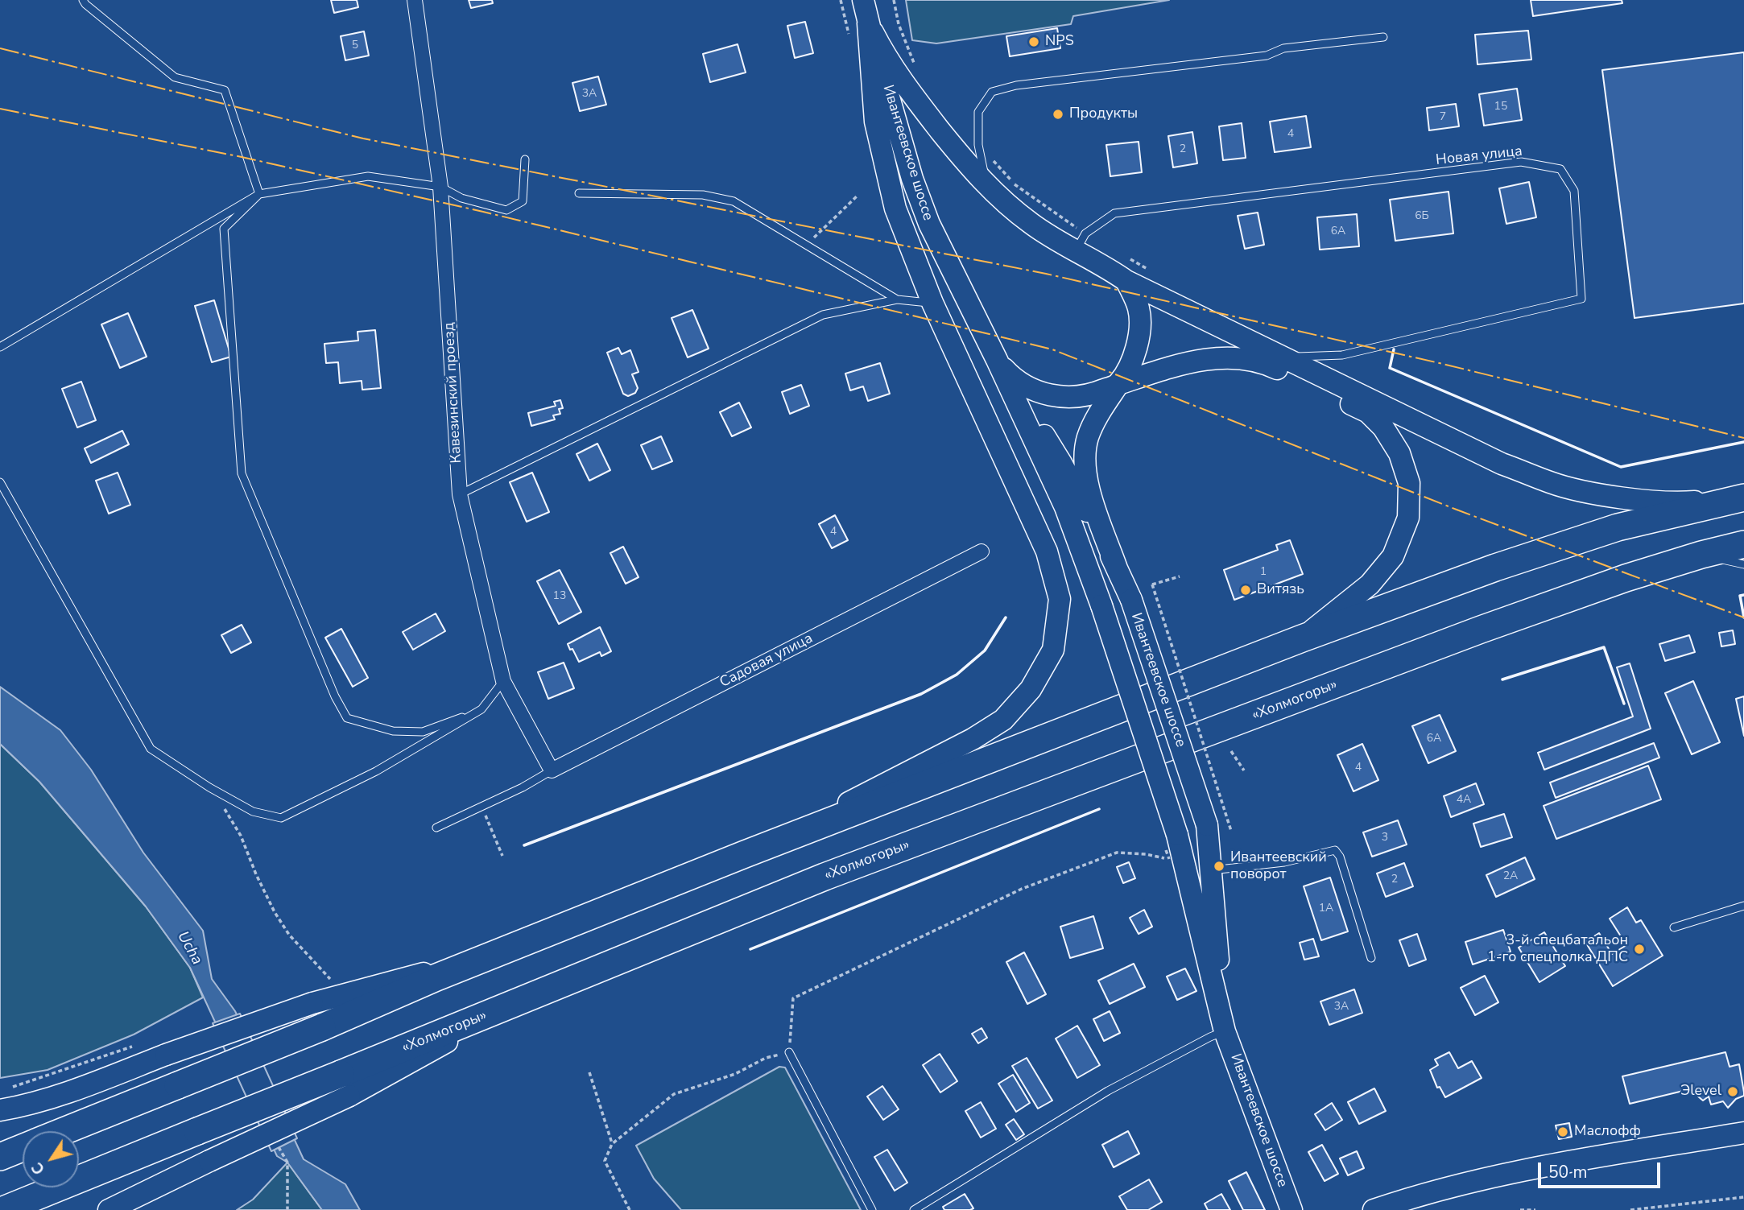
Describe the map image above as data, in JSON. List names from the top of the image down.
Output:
{
  "streets": {
    "highway": ["«Холмогоры»"],
    "main road": ["Ивантеевское шоссе"],
    "street": ["Кавезинский проезд", "Садовая улица"],
    "lane": ["Новая улица"]
  },
  "crossings": [
    ["Кавезинский проезд", "Садовая улица"]
  ],
  "water": ["Ucha"],
  "places": [
    "NPS",
    "Продукты",
    "Витязь",
    "Ивантеевский поворот",
    "3-й спецбатальон 1-го спецполка ДПС",
    "Эlevel",
    "Маслофф"
  ],
  "house_numbers": [
    "5",
    "3А",
    "15",
    "7",
    "4",
    "2",
    "6Б",
    "6А",
    "4",
    "1",
    "13",
    "6А",
    "4",
    "4А",
    "3",
    "2А",
    "2",
    "1А",
    "3А"
  ],
  "scale_bar": "50 m",
  "north": "bottom left"
}
